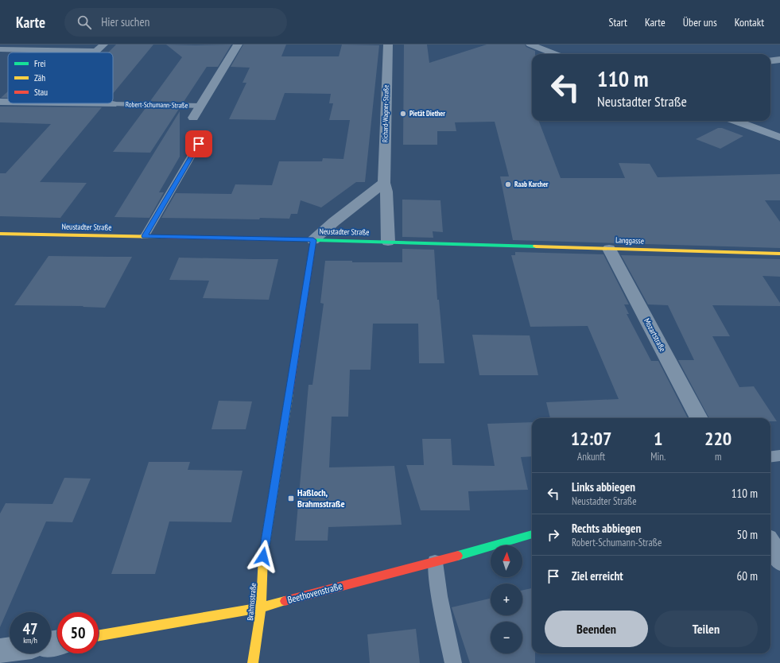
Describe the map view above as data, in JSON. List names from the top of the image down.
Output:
{
  "streets": {
    "street": [
      "Robert-Schumann-Straße",
      "Richard-Wagner-Straße",
      "Neustadter Straße",
      "Langgasse",
      "Mozartstraße",
      "Beethovenstraße",
      "Brahmsstraße"
    ]
  },
  "crossings": [
    ["Richard-Wagner-Straße", "Neustadter Straße"],
    ["Neustadter Straße", "Langgasse"],
    ["Neustadter Straße", "Brahmsstraße"],
    ["Langgasse", "Mozartstraße"],
    ["Beethovenstraße", "Brahmsstraße"]
  ],
  "places": {
    "other": ["Pietät Diether", "Raab Karcher"],
    "transit": ["Haßloch, Brahmsstraße"]
  },
  "legend": ["Frei", "Zäh", "Stau"],
  "north": "top",
  "page": {
    "header": "Karte",
    "search": "Hier suchen",
    "nav": [
      "Start",
      "Karte",
      "Über uns",
      "Kontakt"
    ],
    "turn": ["110 m", "Neustadter Straße"],
    "eta": [
      "12:07",
      "Ankunft",
      "1",
      "Min.",
      "220",
      "m"
    ],
    "list": [
      {
        "name": "Links abbiegen",
        "note": "Neustadter Straße",
        "value": "110 m"
      },
      {
        "name": "Rechts abbiegen",
        "note": "Robert-Schumann-Straße",
        "value": "50 m"
      },
      {
        "name": "Ziel erreicht",
        "value": "60 m"
      }
    ],
    "map_buttons": ["+", "−"],
    "buttons": ["Beenden", "Teilen"],
    "speed": "47 km/h",
    "limit": "50"
  }
}
